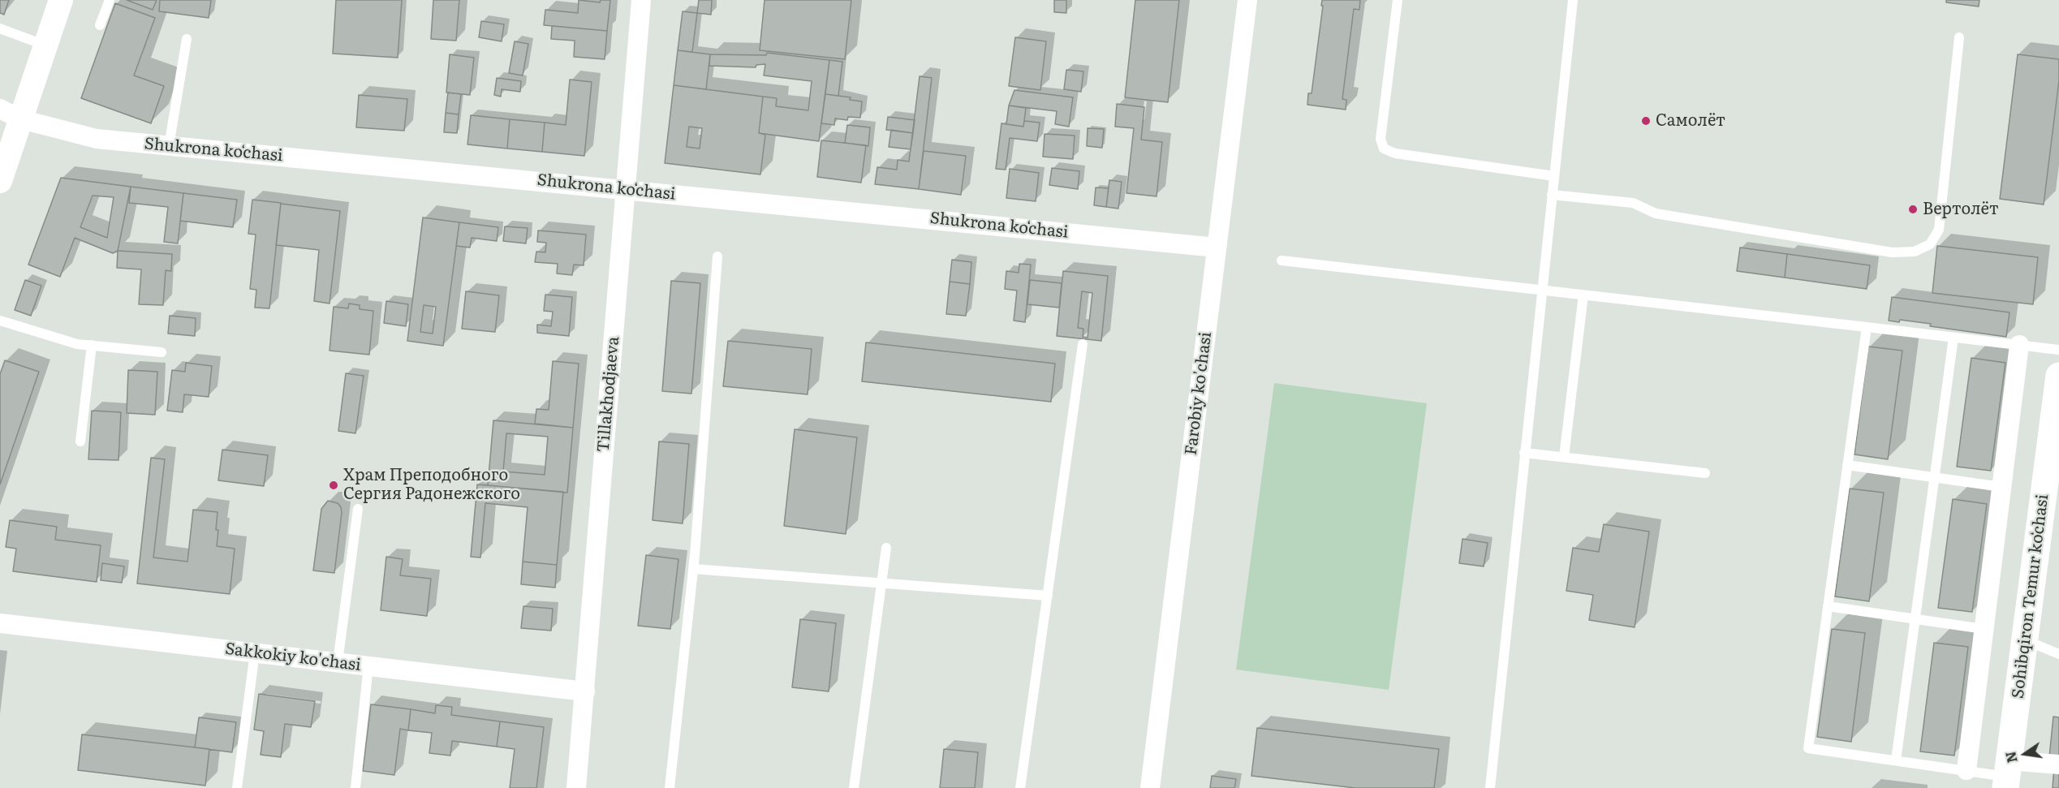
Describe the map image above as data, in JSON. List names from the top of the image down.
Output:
{
  "streets": {
    "main road": ["Sohibqiron Temur koʻchasi"],
    "street": [
      "Shukrona koʻchasi",
      "Farobiy ko'chasi",
      "Tillakhodjaeva",
      "Sakkokiy ko'chasi"
    ]
  },
  "crossings": [
    ["Shukrona koʻchasi", "Farobiy ko'chasi"],
    ["Shukrona koʻchasi", "Tillakhodjaeva"],
    ["Tillakhodjaeva", "Sakkokiy ko'chasi"]
  ],
  "places": ["Самолёт", "Вертолёт", "Храм Преподобного Сергия Радонежского"],
  "north": "left"
}
